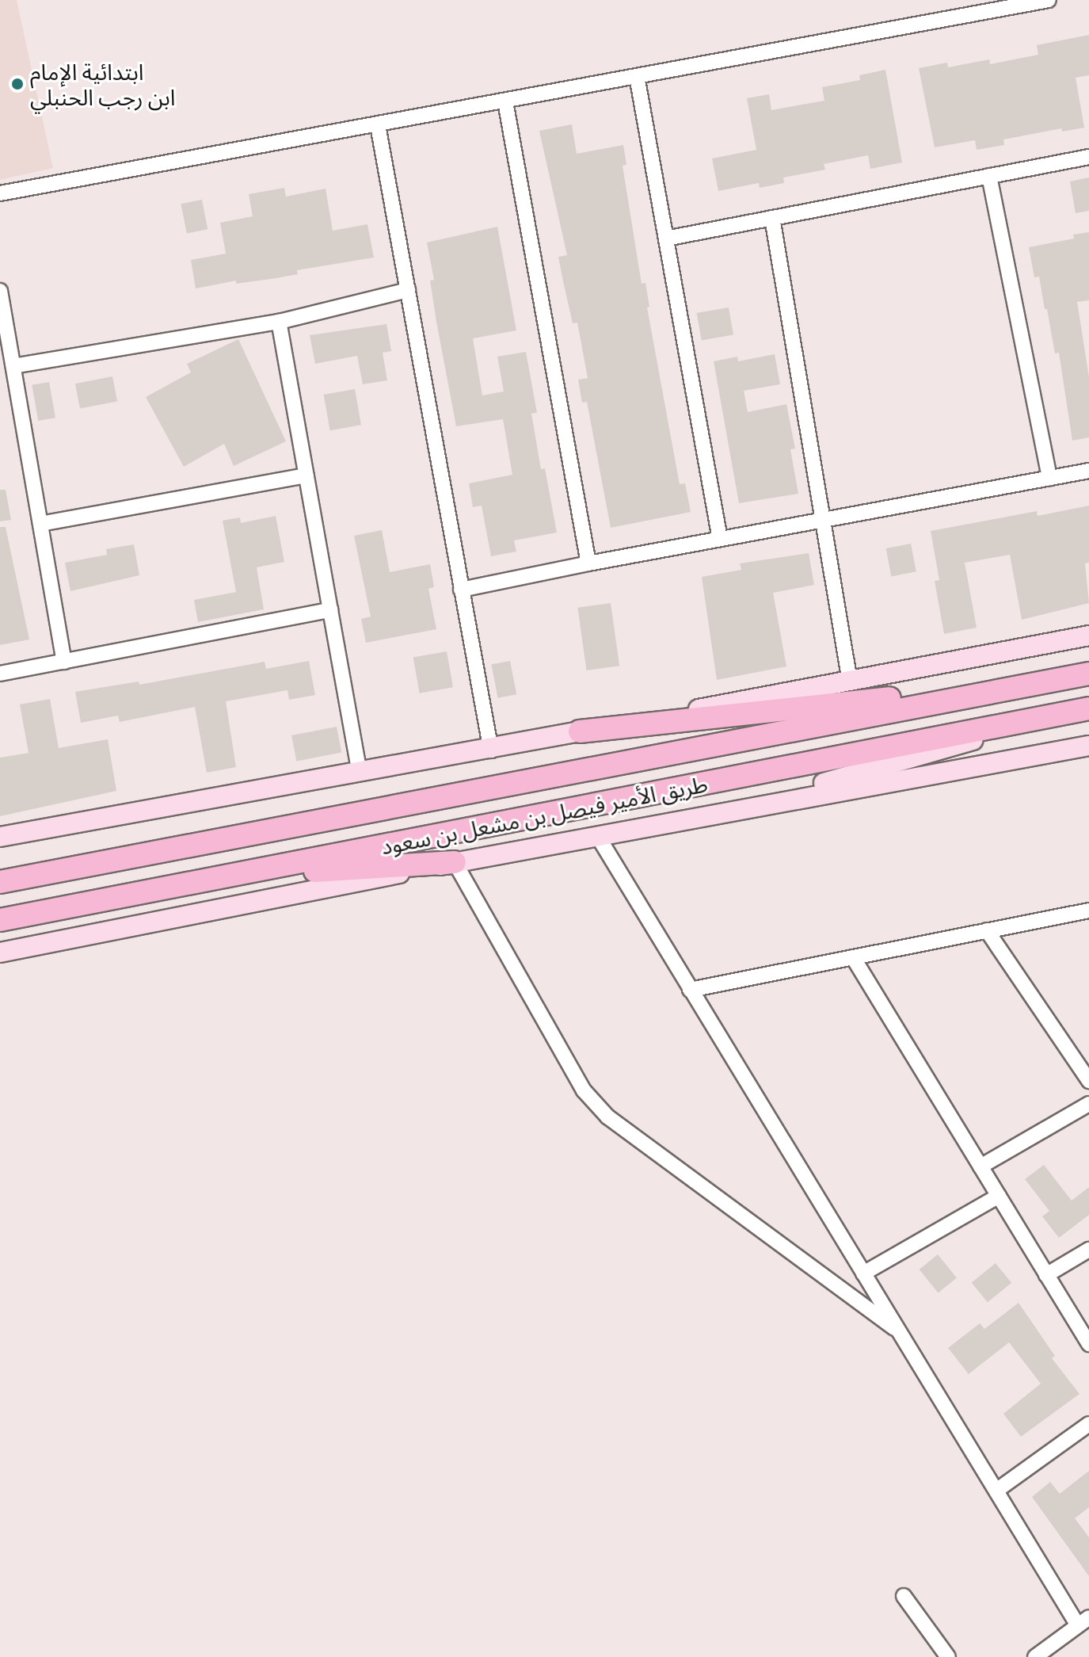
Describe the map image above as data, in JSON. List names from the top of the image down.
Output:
{
  "streets": {
    "main road": ["طريق الأمير فيصل بن مشعل بن سعود"]
  },
  "places": ["ابتدائية الإمام ابن رجب الحنبلي"]
}
